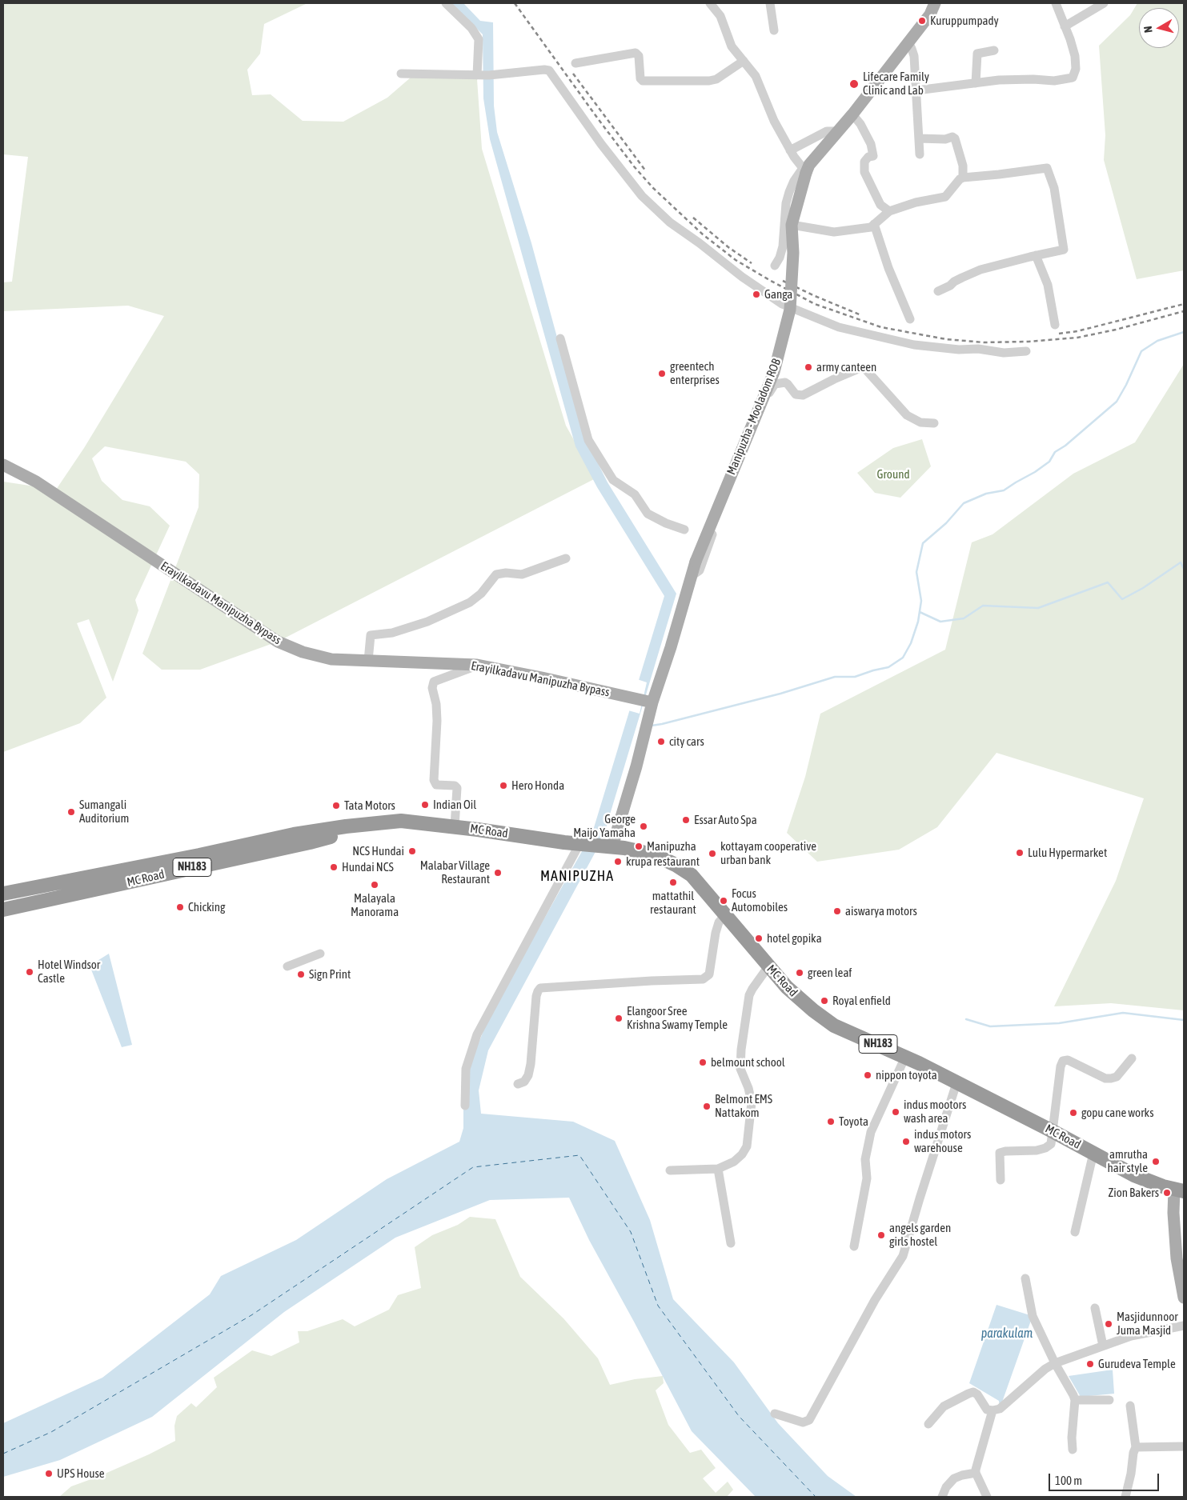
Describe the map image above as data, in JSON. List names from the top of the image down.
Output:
{
  "streets": {
    "highway": ["MC Road", "NH183"],
    "main road": ["Manipuzha - Mooladom ROB", "Erayilkadavu Manipuzha Bypass"]
  },
  "crossings": [
    ["Manipuzha - Mooladom ROB", "Erayilkadavu Manipuzha Bypass"],
    ["Manipuzha - Mooladom ROB", "MC Road"]
  ],
  "districts": ["MANIPUZHA"],
  "water": ["parakulam"],
  "parks": ["Ground"],
  "places": [
    "Kuruppumpady",
    "Lifecare Family Clinic and Lab",
    "Ganga",
    "army canteen",
    "greentech enterprises",
    "city cars",
    "Hero Honda",
    "Indian Oil",
    "Tata Motors",
    "Sumangali Auditorium",
    "Essar Auto Spa",
    "George Maijo Yamaha",
    "Manipuzha",
    "NCS Hundai",
    "Lulu Hypermarket",
    "kottayam cooperative urban bank",
    "krupa restaurant",
    "Hundai NCS",
    "Malabar Village Restaurant",
    "mattathil restaurant",
    "Malayala Manorama",
    "Focus Automobiles",
    "Chicking",
    "aiswarya motors",
    "hotel gopika",
    "Hotel Windsor Castle",
    "green leaf",
    "Sign Print",
    "Royal enfield",
    "Elangoor Sree Krishna Swamy Temple",
    "belmount school",
    "nippon toyota",
    "Belmont EMS Nattakom",
    "indus mootors wash area",
    "gopu cane works",
    "Toyota",
    "indus motors warehouse",
    "amrutha hair style",
    "Zion Bakers",
    "angels garden girls hostel",
    "Masjidunnoor Juma Masjid",
    "Gurudeva Temple",
    "UPS House"
  ],
  "scale_bar": "100 m",
  "north": "left"
}
